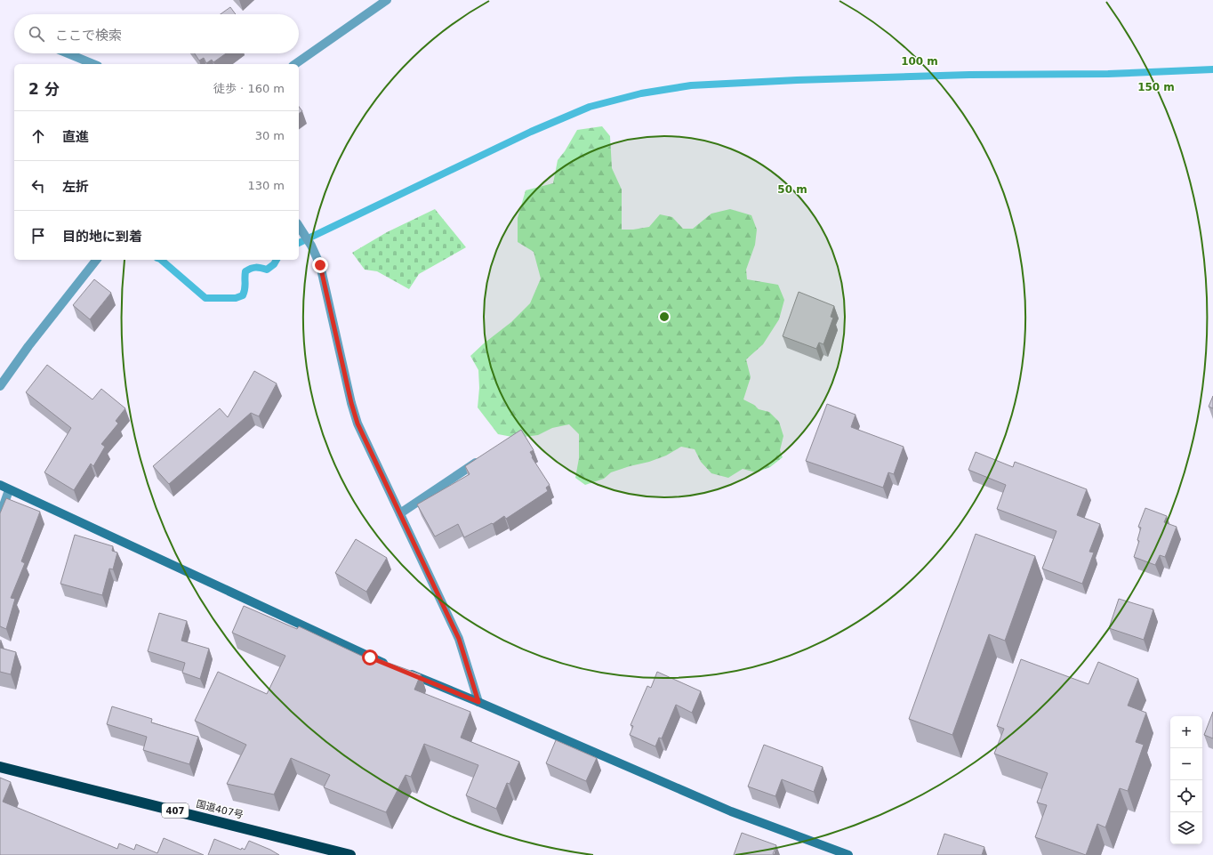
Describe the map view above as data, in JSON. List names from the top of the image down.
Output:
{
  "streets": {
    "highway": ["国道407号", "407"]
  },
  "page": {
    "search": "ここで検索",
    "heading": ["2 分", "徒歩 · 160 m"],
    "list": [
      ["直進", "30 m"],
      ["左折", "130 m"],
      "目的地に到着"
    ],
    "map_buttons": ["+", "−"]
  },
  "rings": ["100 m", "150 m", "50 m"]
}
